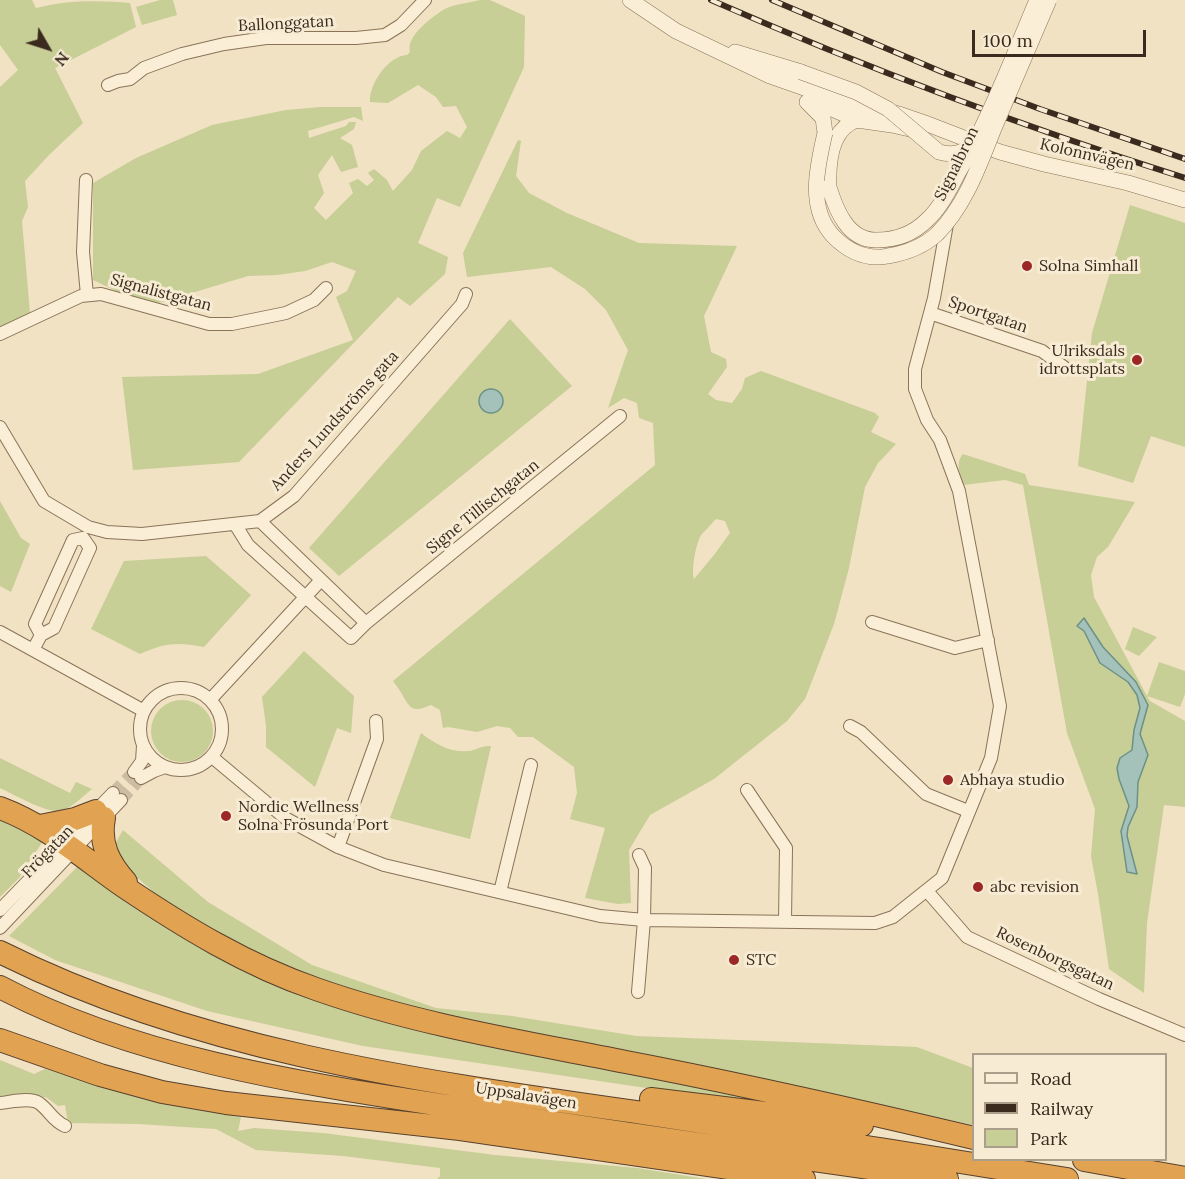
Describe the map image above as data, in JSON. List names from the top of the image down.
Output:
{
  "streets": {
    "highway": ["Uppsalavägen"],
    "street": [
      "Ballonggatan",
      "Kolonnvägen",
      "Signalbron",
      "Signalistgatan",
      "Sportgatan",
      "Anders Lundströms gata",
      "Signe Tillischgatan",
      "Frögatan",
      "Rosenborgsgatan"
    ]
  },
  "crossings": [
    ["Kolonnvägen", "Signalbron"],
    ["Anders Lundströms gata", "Signe Tillischgatan"]
  ],
  "places": [
    "Solna Simhall",
    "Ulriksdals idrottsplats",
    "Abhaya studio",
    "Nordic Wellness Solna Frösunda Port",
    "abc revision",
    "STC"
  ],
  "legend": ["Road", "Railway", "Park"],
  "scale_bar": "100 m",
  "north": "bottom right"
}
